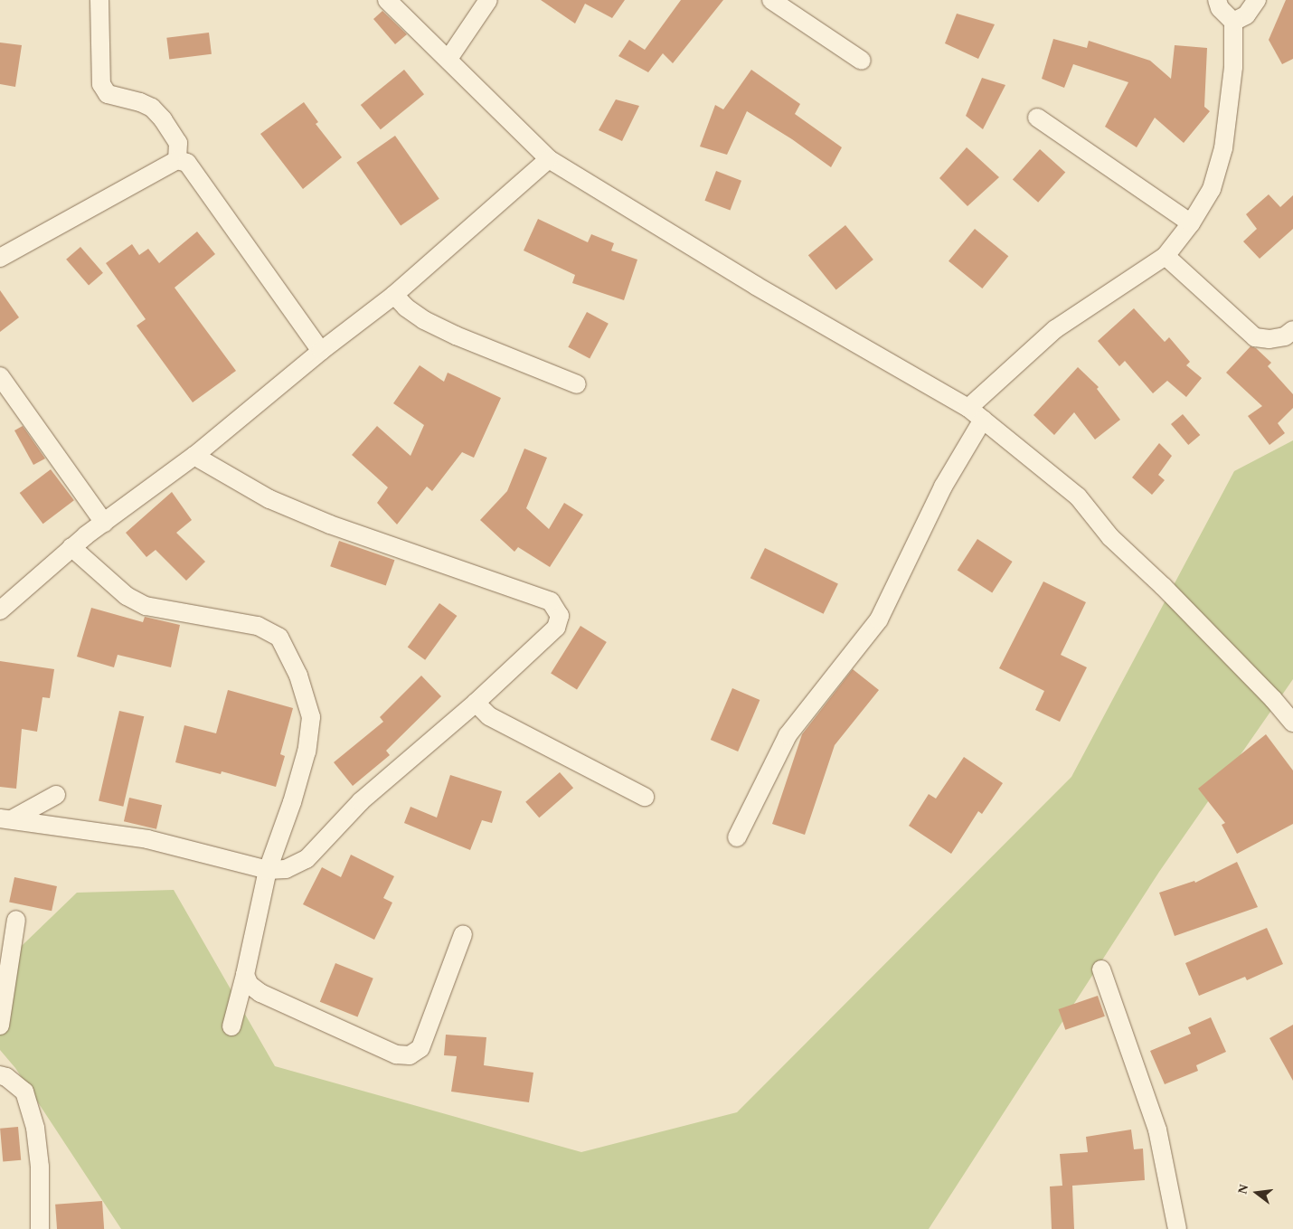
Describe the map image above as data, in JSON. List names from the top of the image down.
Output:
{
  "north": "left"
}
